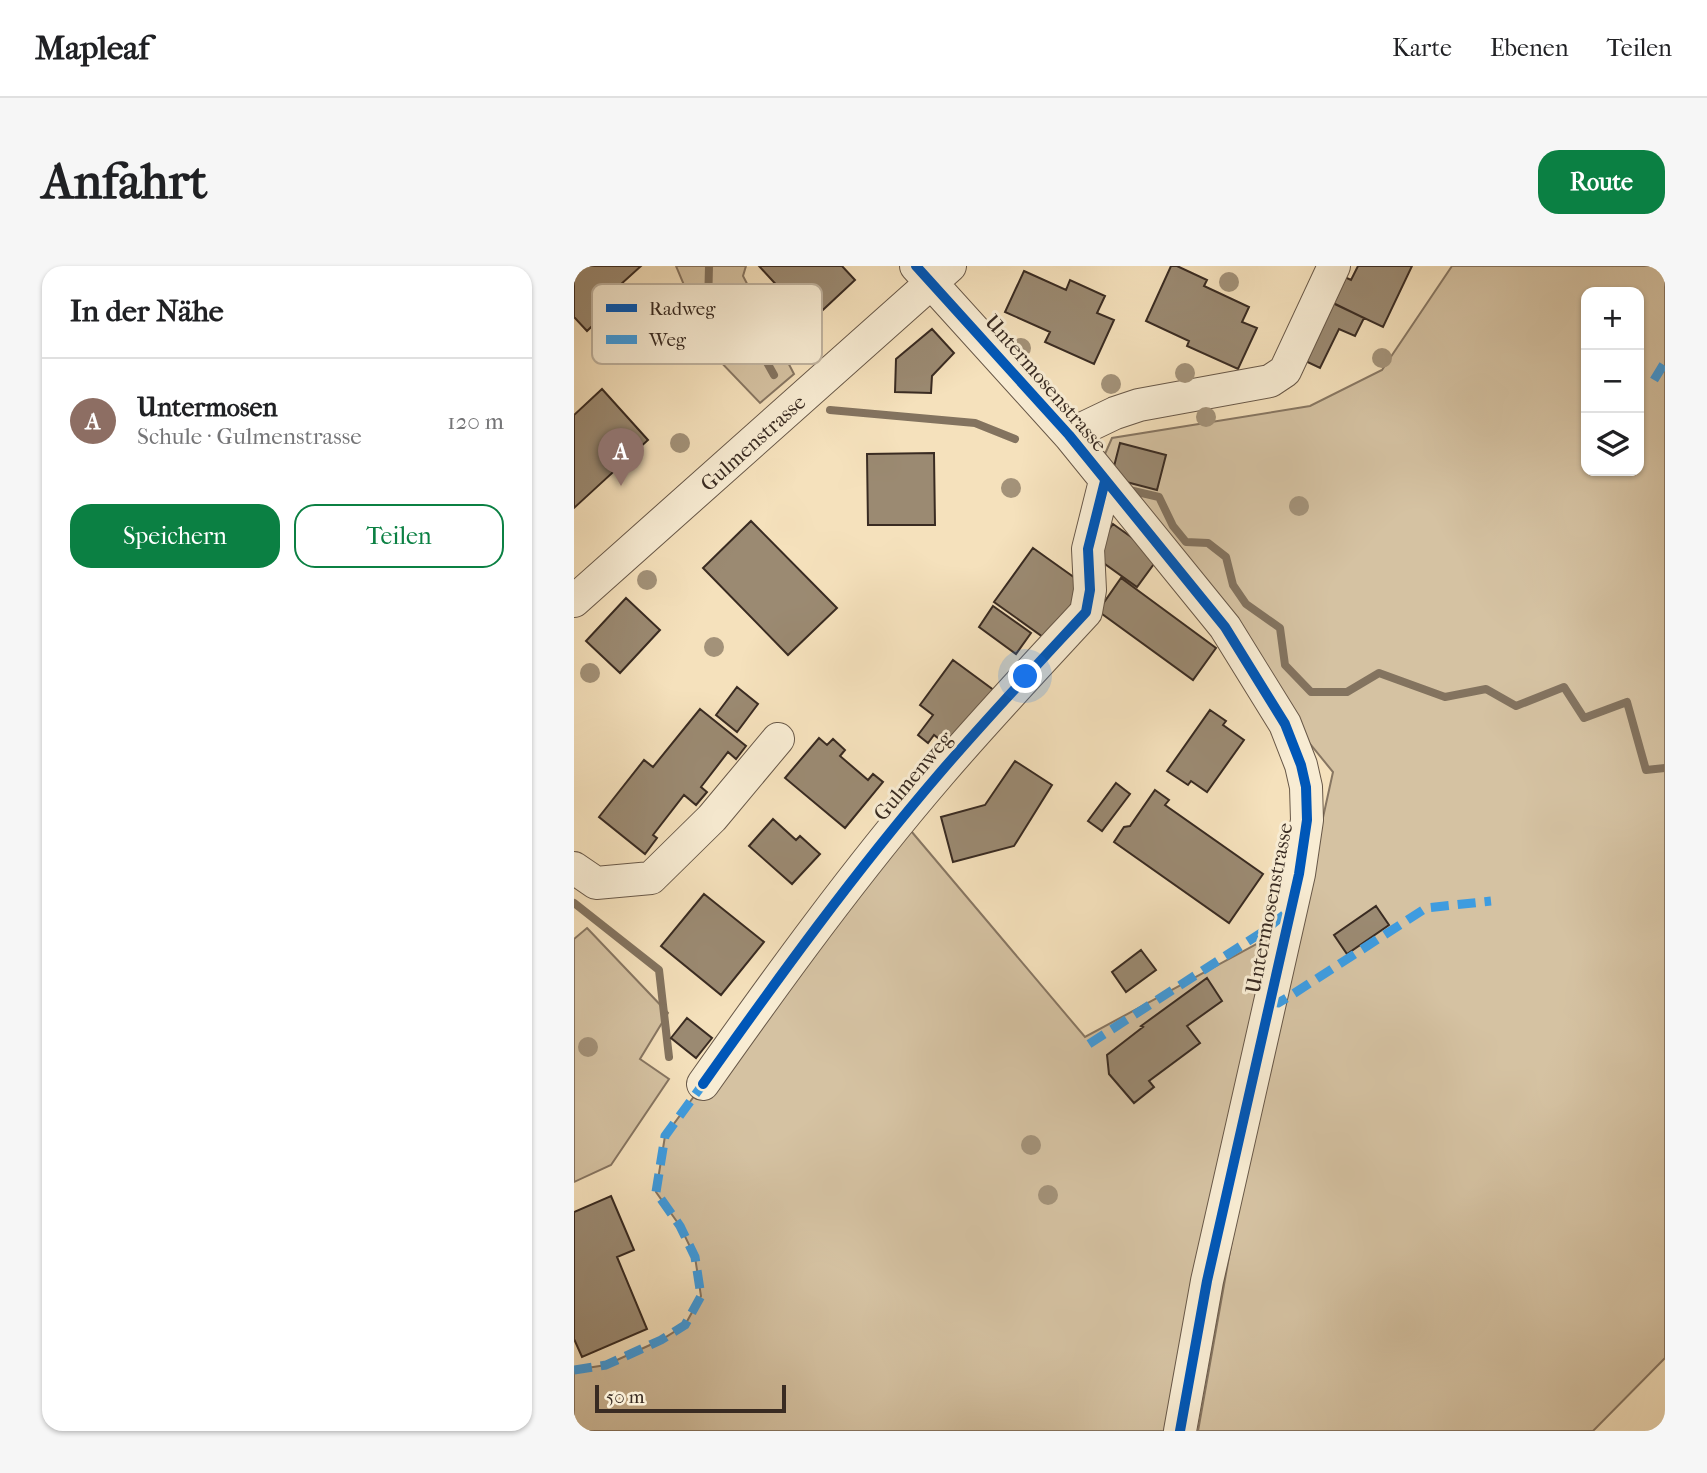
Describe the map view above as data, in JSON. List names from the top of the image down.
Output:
{
  "streets": {
    "street": ["Untermosenstrasse", "Gulmenstrasse", "Gulmenweg"]
  },
  "crossings": [
    ["Untermosenstrasse", "Gulmenstrasse"],
    ["Untermosenstrasse", "Gulmenweg"]
  ],
  "legend": ["Radweg", "Weg"],
  "scale_bar": "50 m",
  "page": {
    "header": "Mapleaf",
    "nav": ["Karte", "Ebenen", "Teilen"],
    "buttons": [
      "Route",
      ["Speichern", "Teilen"]
    ],
    "title": "Anfahrt",
    "heading": "In der Nähe",
    "map_buttons": ["+", "−"],
    "list": [
      {
        "mark": "A",
        "name": "Untermosen",
        "note": "Schule · Gulmenstrasse",
        "value": "120 m"
      }
    ],
    "pins": "A",
    "scale": "50 m"
  }
}
